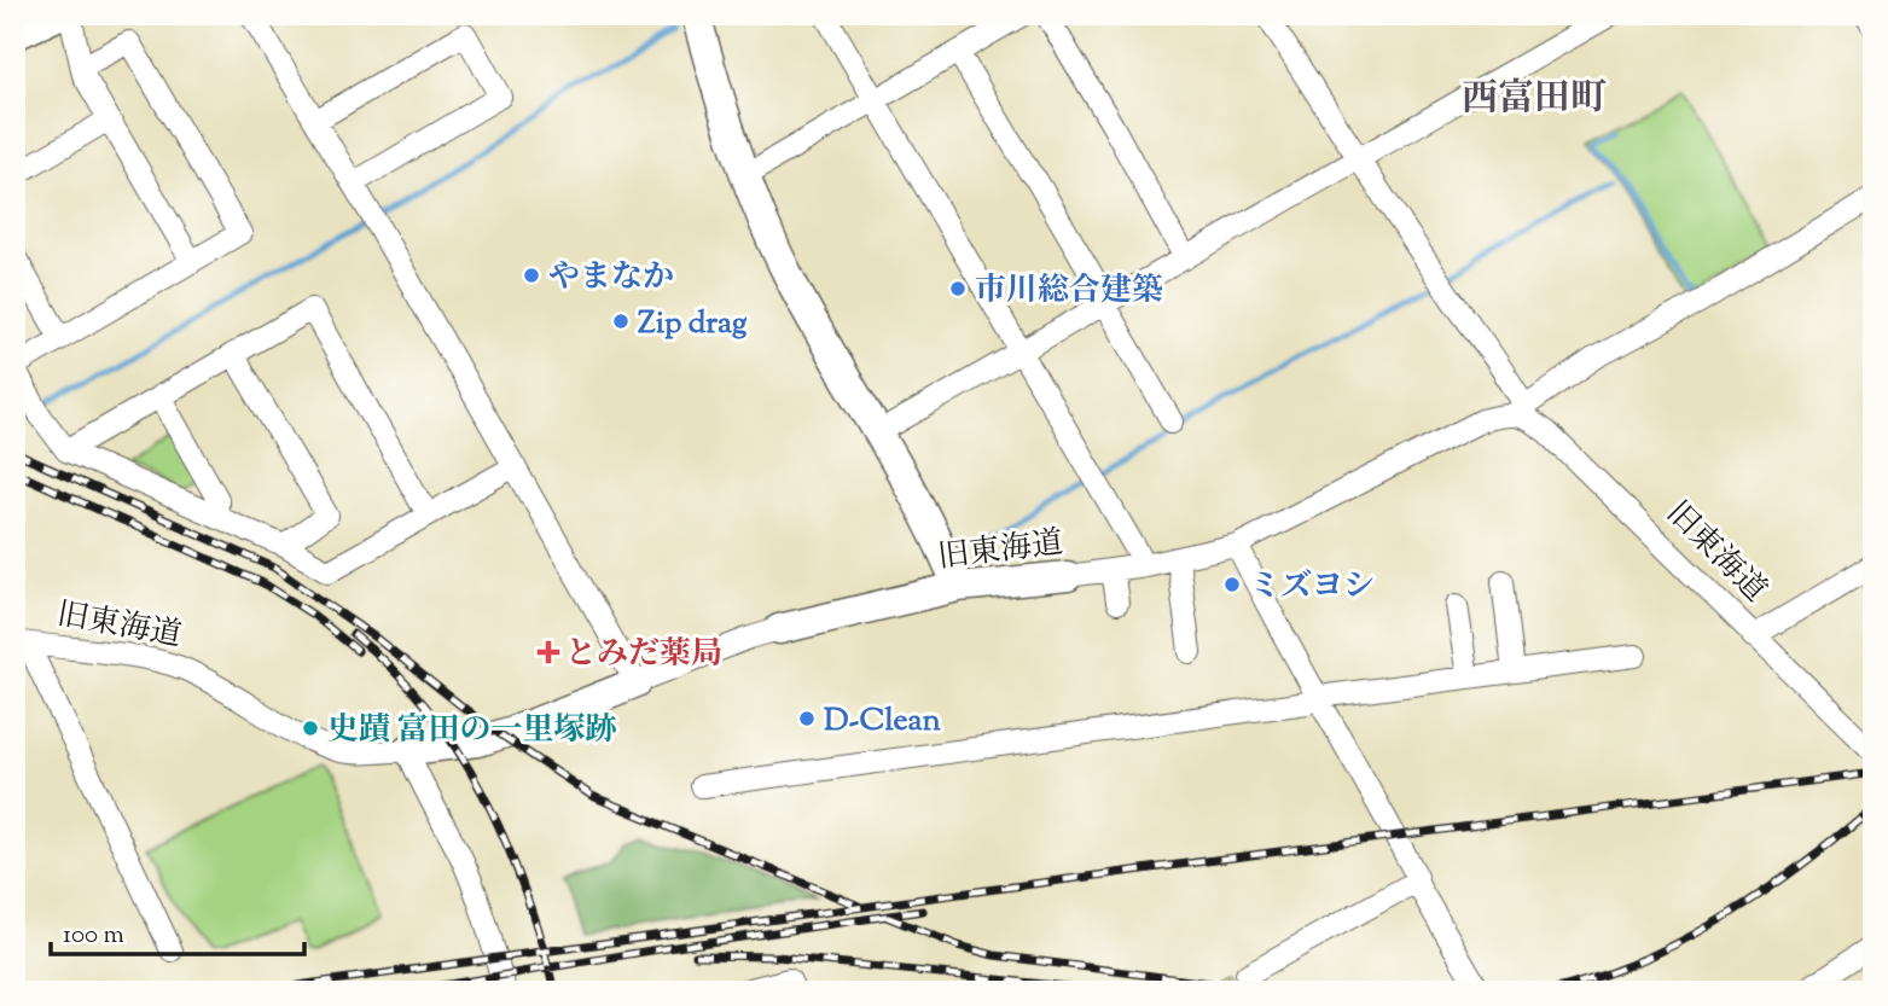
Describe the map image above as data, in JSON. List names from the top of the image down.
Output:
{
  "streets": {
    "street": ["旧東海道"]
  },
  "districts": ["西富田町"],
  "places": {
    "other": [
      "やまなか",
      "市川総合建築",
      "Zip drag",
      "ミズヨシ",
      "D-Clean",
      "史蹟 富田の一里塚跡"
    ],
    "health": ["とみだ薬局"]
  },
  "scale_bar": "100 m"
}
